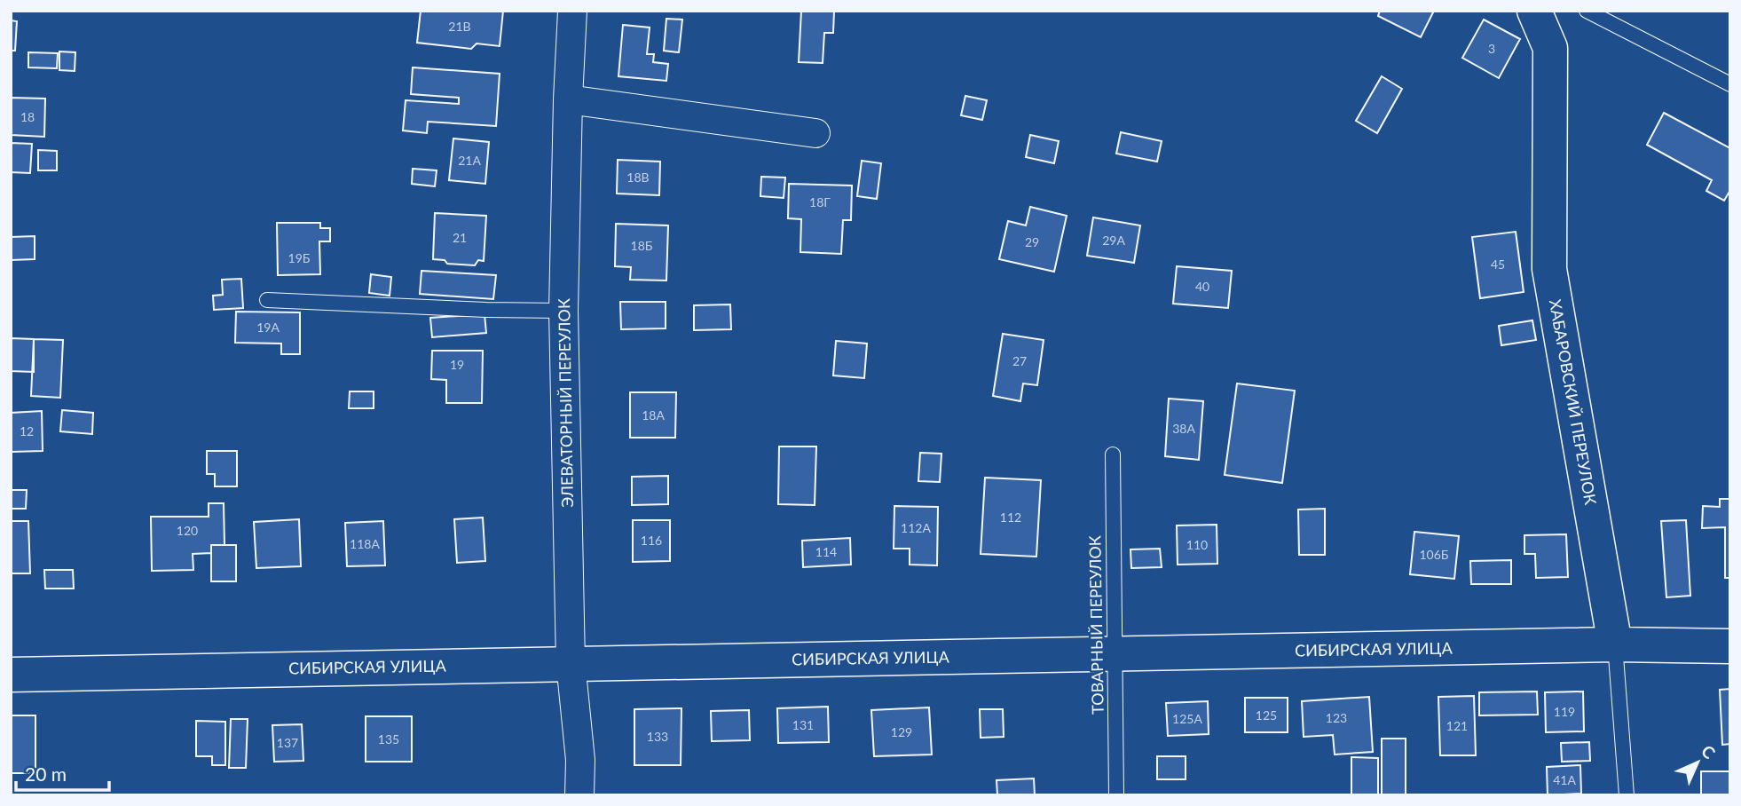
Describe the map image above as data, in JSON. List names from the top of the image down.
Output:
{
  "streets": {
    "street": ["ХАБАРОВСКИЙ ПЕРЕУЛОК", "ЭЛЕВАТОРНЫЙ ПЕРЕУЛОК", "СИБИРСКАЯ УЛИЦА"],
    "lane": ["ТОВАРНЫЙ ПЕРЕУЛОК"]
  },
  "crossings": [
    ["ХАБАРОВСКИЙ ПЕРЕУЛОК", "СИБИРСКАЯ УЛИЦА"],
    ["ЭЛЕВАТОРНЫЙ ПЕРЕУЛОК", "СИБИРСКАЯ УЛИЦА"],
    ["ТОВАРНЫЙ ПЕРЕУЛОК", "СИБИРСКАЯ УЛИЦА"]
  ],
  "house_numbers": [
    "21В",
    "3",
    "18",
    "21А",
    "18В",
    "18Г",
    "21",
    "29А",
    "29",
    "18Б",
    "19Б",
    "45",
    "40",
    "19А",
    "27",
    "19",
    "18А",
    "38А",
    "12",
    "112",
    "112А",
    "120",
    "116",
    "118А",
    "110",
    "114",
    "106Б",
    "119",
    "125",
    "123",
    "125А",
    "131",
    "121",
    "129",
    "133",
    "135",
    "137",
    "41А"
  ],
  "scale_bar": "20 m",
  "north": "top right"
}
